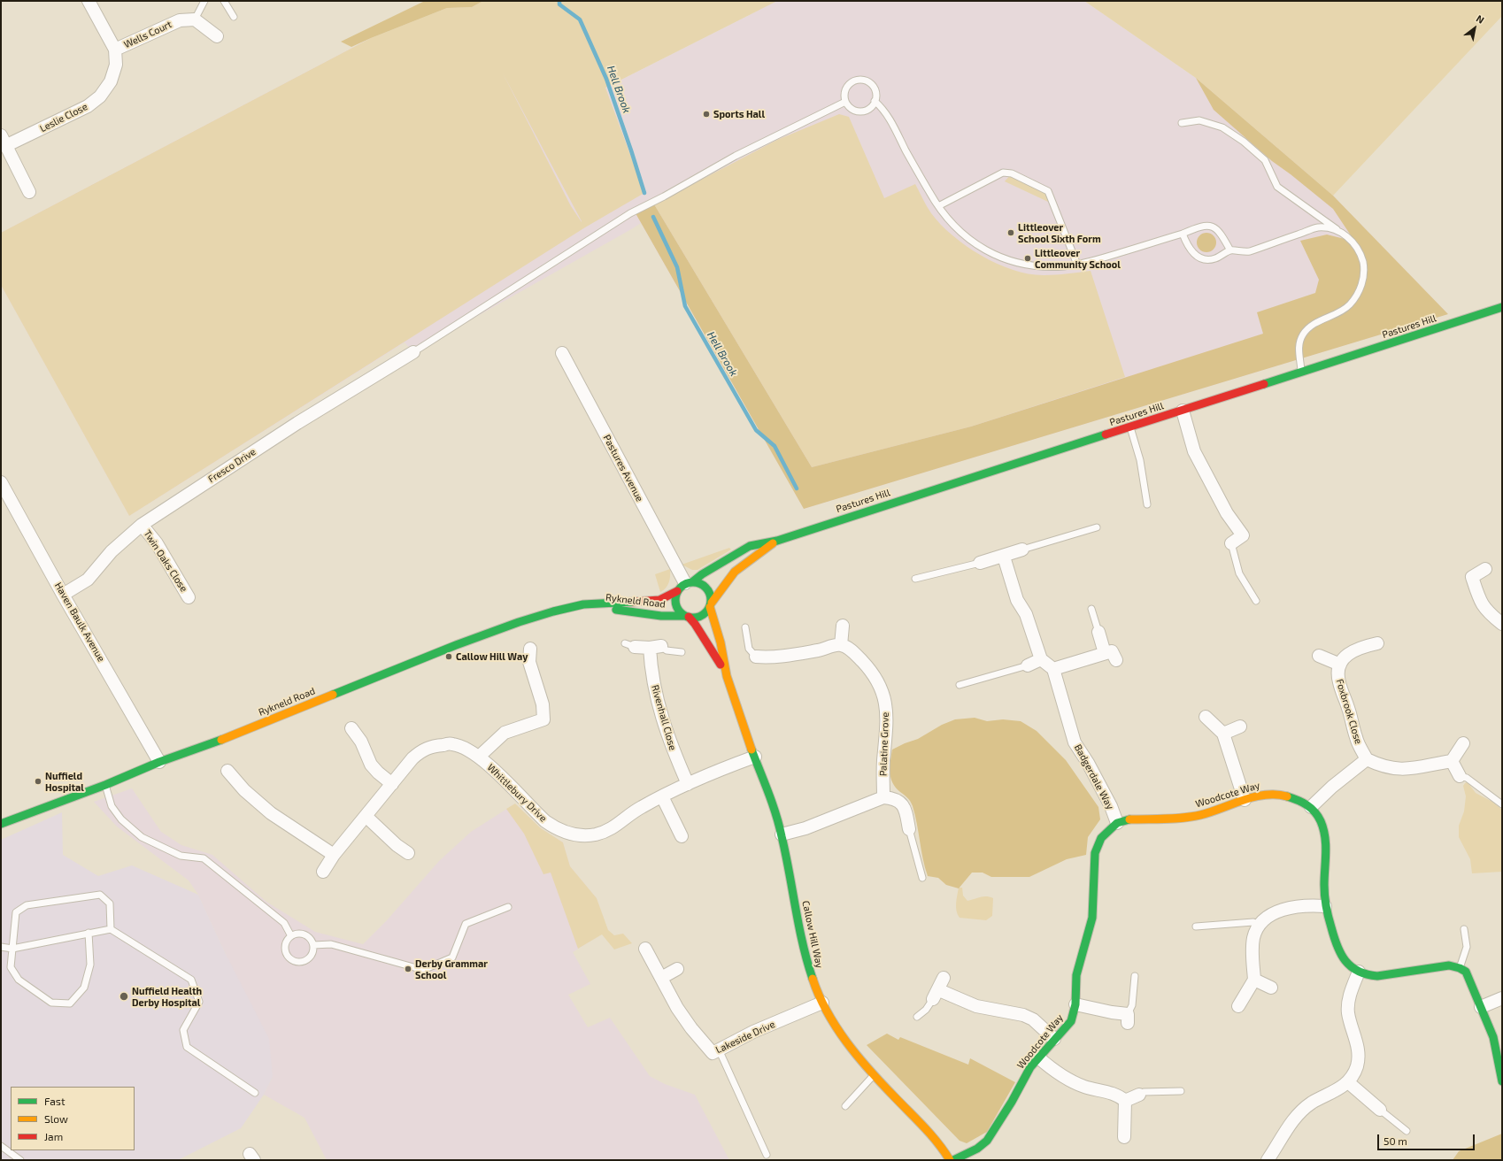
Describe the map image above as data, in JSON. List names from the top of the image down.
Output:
{
  "streets": {
    "street": [
      "Wells Court",
      "Leslie Close",
      "Pastures Hill",
      "Fresco Drive",
      "Pastures Avenue",
      "Twin Oaks Close",
      "Rykneld Road",
      "Haven Baulk Avenue",
      "Foxbrook Close",
      "Rivenhall Close",
      "Palatine Grove",
      "Badgerdale Way",
      "Whittlebury Drive",
      "Woodcote Way",
      "Callow Hill Way",
      "Lakeside Drive"
    ]
  },
  "crossings": [
    ["Wells Court", "Leslie Close"],
    ["Pastures Hill", "Pastures Avenue"],
    ["Pastures Hill", "Rykneld Road"],
    ["Pastures Hill", "Callow Hill Way"],
    ["Fresco Drive", "Twin Oaks Close"],
    ["Fresco Drive", "Haven Baulk Avenue"],
    ["Pastures Avenue", "Rykneld Road"],
    ["Pastures Avenue", "Callow Hill Way"],
    ["Rykneld Road", "Haven Baulk Avenue"],
    ["Rykneld Road", "Callow Hill Way"],
    ["Rivenhall Close", "Whittlebury Drive"],
    ["Badgerdale Way", "Woodcote Way"],
    ["Whittlebury Drive", "Callow Hill Way"],
    ["Callow Hill Way", "Lakeside Drive"]
  ],
  "water": ["Hell Brook"],
  "places": [
    "Sports Hall",
    "Littleover School Sixth Form",
    "Littleover Community School",
    "Callow Hill Way",
    "Nuffield Hospital",
    "Derby Grammar School",
    "Nuffield Health Derby Hospital"
  ],
  "legend": ["Fast", "Slow", "Jam"],
  "scale_bar": "50 m",
  "north": "top right"
}
